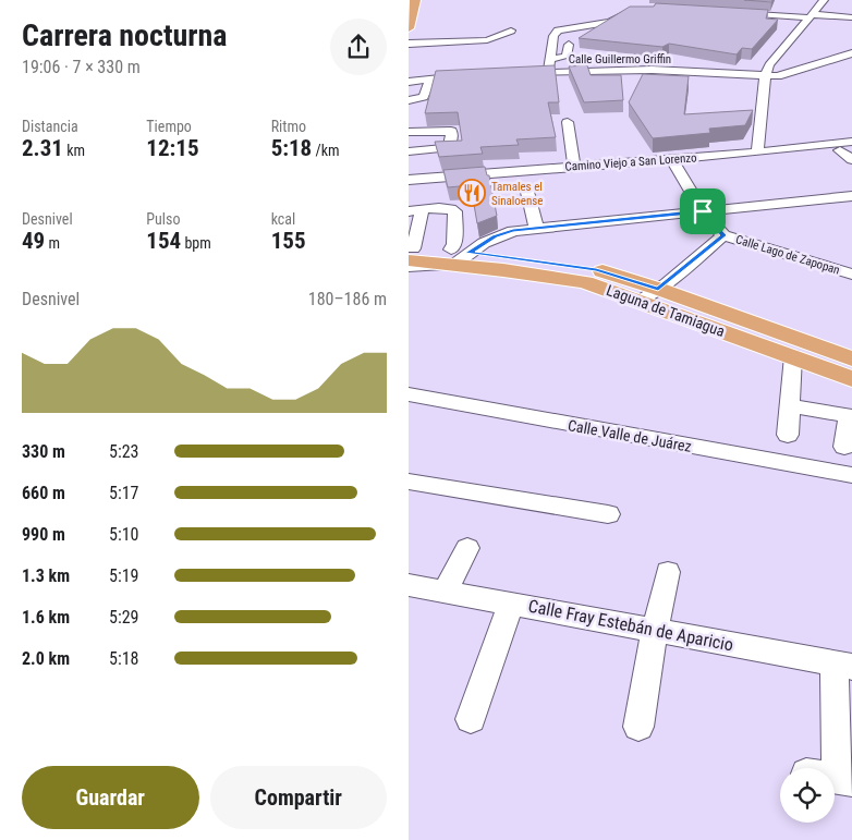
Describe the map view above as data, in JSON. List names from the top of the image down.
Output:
{
  "streets": {
    "main road": ["Laguna de Tamiagua"],
    "street": [
      "Calle Guillermo Griffin",
      "Camino Viejo a San Lorenzo",
      "Calle Lago de Zapopan",
      "Calle Valle de Juárez",
      "Calle Fray Estebán de Aparicio"
    ]
  },
  "places": {
    "restaurant": ["Tamales el Sinaloense"]
  },
  "page": {
    "heading": ["Carrera nocturna", "19:06 · 7 × 330 m"],
    "stats": [
      ["Distancia", "2.31 km"],
      ["Tiempo", "12:15"],
      ["Ritmo", "5:18 /km"],
      ["Desnivel", "49 m"],
      ["Pulso", "154 bpm"],
      ["kcal", "155"]
    ],
    "chart": ["Desnivel", "180–186 m"],
    "list": [
      {
        "name": "330 m",
        "note": "5:23"
      },
      {
        "name": "660 m",
        "note": "5:17"
      },
      {
        "name": "990 m",
        "note": "5:10"
      },
      {
        "name": "1.3 km",
        "note": "5:19"
      },
      {
        "name": "1.6 km",
        "note": "5:29"
      },
      {
        "name": "2.0 km",
        "note": "5:18"
      }
    ],
    "buttons": ["Guardar", "Compartir"]
  }
}
